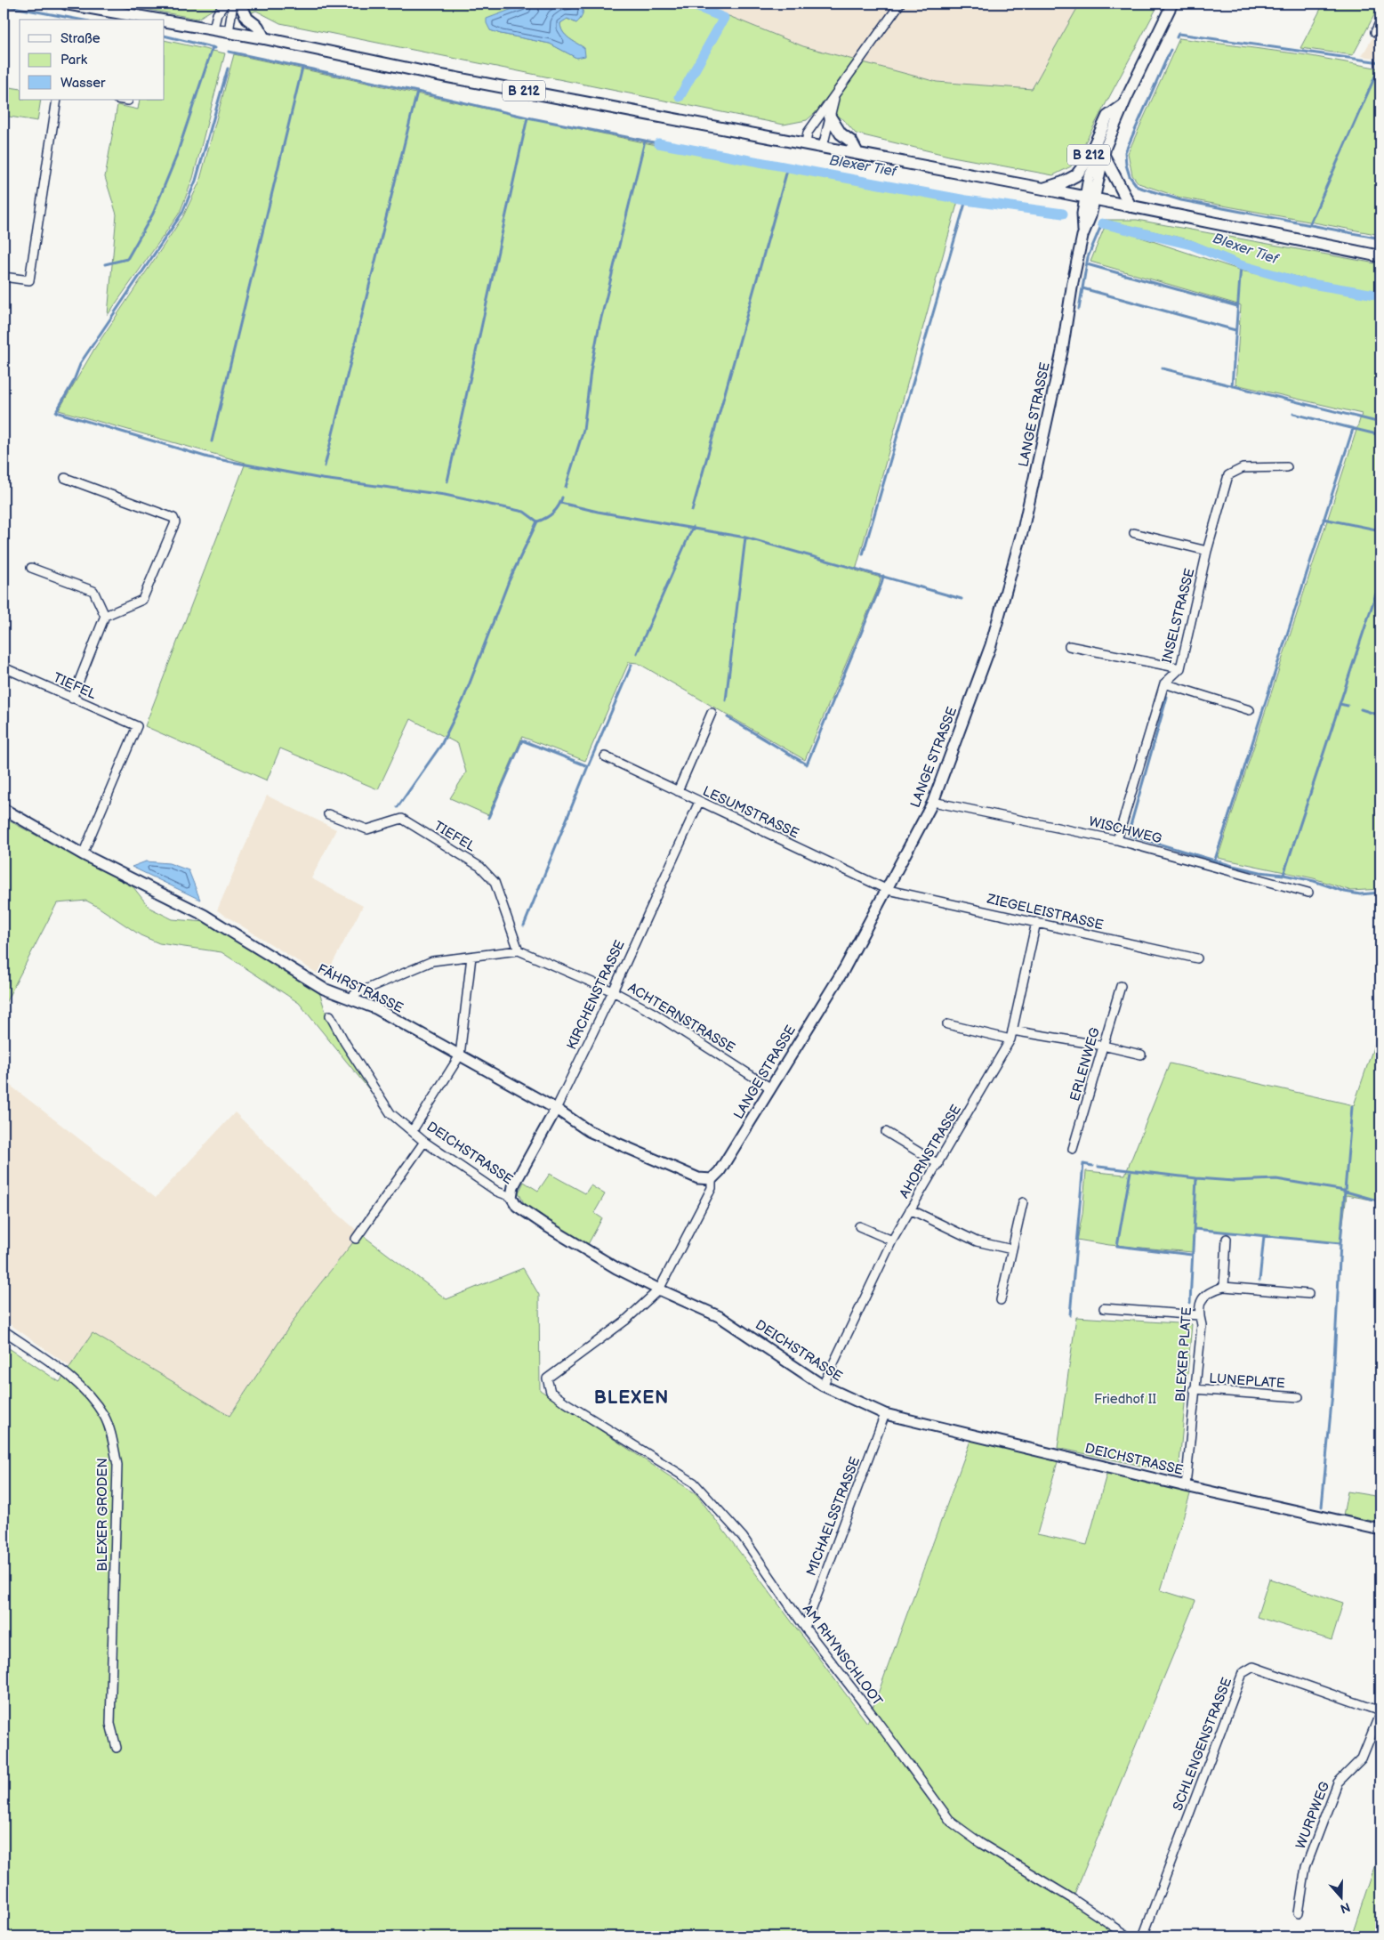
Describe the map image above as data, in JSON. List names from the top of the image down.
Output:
{
  "streets": {
    "main road": ["B 212"],
    "street": [
      "LANGE STRASSE",
      "INSELSTRASSE",
      "TIEFEL",
      "LESUMSTRASSE",
      "WISCHWEG",
      "ZIEGELEISTRASSE",
      "FÄHRSTRASSE",
      "KIRCHENSTRASSE",
      "ACHTERNSTRASSE",
      "ERLENWEG",
      "AHORNSTRASSE",
      "DEICHSTRASSE",
      "BLEXER PLATE",
      "LUNEPLATE",
      "BLEXER GRODEN",
      "MICHAELSSTRASSE",
      "AM RHYNSCHLOOT",
      "SCHLENGENSTRASSE",
      "WURPWEG"
    ]
  },
  "crossings": [
    ["B 212", "LANGE STRASSE"],
    ["LANGE STRASSE", "LESUMSTRASSE"],
    ["LANGE STRASSE", "WISCHWEG"],
    ["LANGE STRASSE", "ZIEGELEISTRASSE"],
    ["LANGE STRASSE", "FÄHRSTRASSE"],
    ["LANGE STRASSE", "ACHTERNSTRASSE"],
    ["LANGE STRASSE", "DEICHSTRASSE"],
    ["LANGE STRASSE", "AM RHYNSCHLOOT"],
    ["INSELSTRASSE", "WISCHWEG"],
    ["TIEFEL", "FÄHRSTRASSE"],
    ["TIEFEL", "ACHTERNSTRASSE"],
    ["LESUMSTRASSE", "ZIEGELEISTRASSE"],
    ["LESUMSTRASSE", "KIRCHENSTRASSE"],
    ["ZIEGELEISTRASSE", "AHORNSTRASSE"],
    ["FÄHRSTRASSE", "KIRCHENSTRASSE"],
    ["KIRCHENSTRASSE", "ACHTERNSTRASSE"],
    ["KIRCHENSTRASSE", "DEICHSTRASSE"],
    ["AHORNSTRASSE", "DEICHSTRASSE"],
    ["DEICHSTRASSE", "BLEXER PLATE"],
    ["DEICHSTRASSE", "MICHAELSSTRASSE"],
    ["BLEXER PLATE", "LUNEPLATE"],
    ["MICHAELSSTRASSE", "AM RHYNSCHLOOT"],
    ["SCHLENGENSTRASSE", "WURPWEG"]
  ],
  "districts": ["BLEXEN"],
  "water": ["Blexer Tief"],
  "parks": ["Friedhof II"],
  "legend": ["Straße", "Park", "Wasser"],
  "north": "bottom"
}
